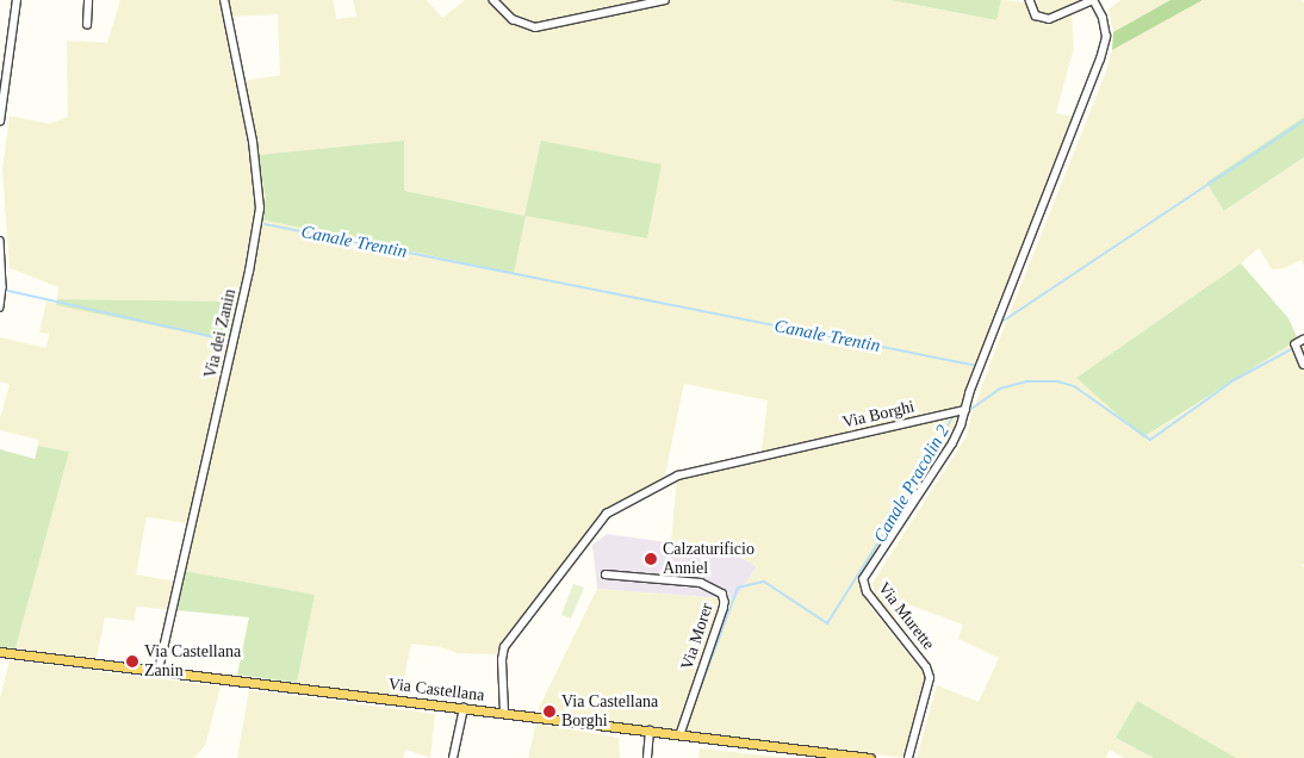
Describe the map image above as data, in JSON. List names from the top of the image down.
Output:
{
  "streets": {
    "main road": ["Via Castellana"],
    "street": [
      "Via dei Zanin",
      "Via Borghi",
      "Via Murette",
      "Via Morer"
    ]
  },
  "crossings": [
    ["Via dei Zanin", "Via Castellana"],
    ["Via Borghi", "Via Murette"],
    ["Via Borghi", "Via Castellana"],
    ["Via Morer", "Via Castellana"]
  ],
  "water": ["Canale Trentin", "Canale Pracolin 2"],
  "places": ["Calzaturificio Anniel", "Via Castellana Zanin", "Via Castellana Borghi"]
}
